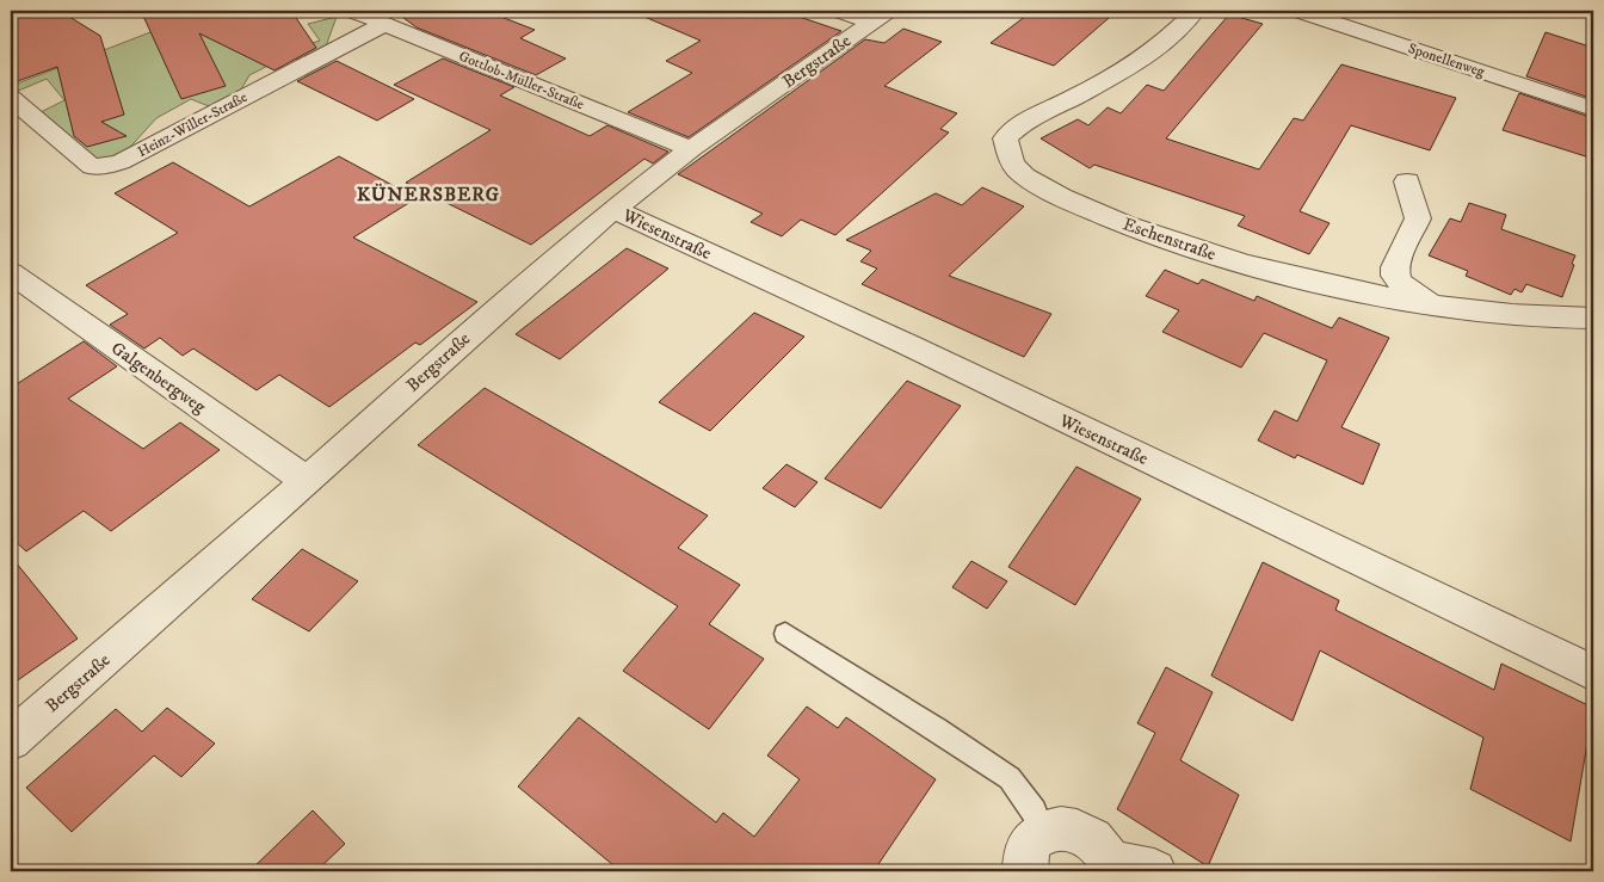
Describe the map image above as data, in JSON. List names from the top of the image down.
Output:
{
  "streets": {
    "street": [
      "Sponellenweg",
      "Bergstraße",
      "Gottlob-Müller-Straße",
      "Heinz-Willer-Straße",
      "Wiesenstraße",
      "Eschenstraße",
      "Galgenbergweg"
    ]
  },
  "crossings": [
    ["Bergstraße", "Gottlob-Müller-Straße"],
    ["Bergstraße", "Wiesenstraße"],
    ["Bergstraße", "Galgenbergweg"],
    ["Gottlob-Müller-Straße", "Heinz-Willer-Straße"]
  ],
  "districts": ["KÜNERSBERG"]
}
